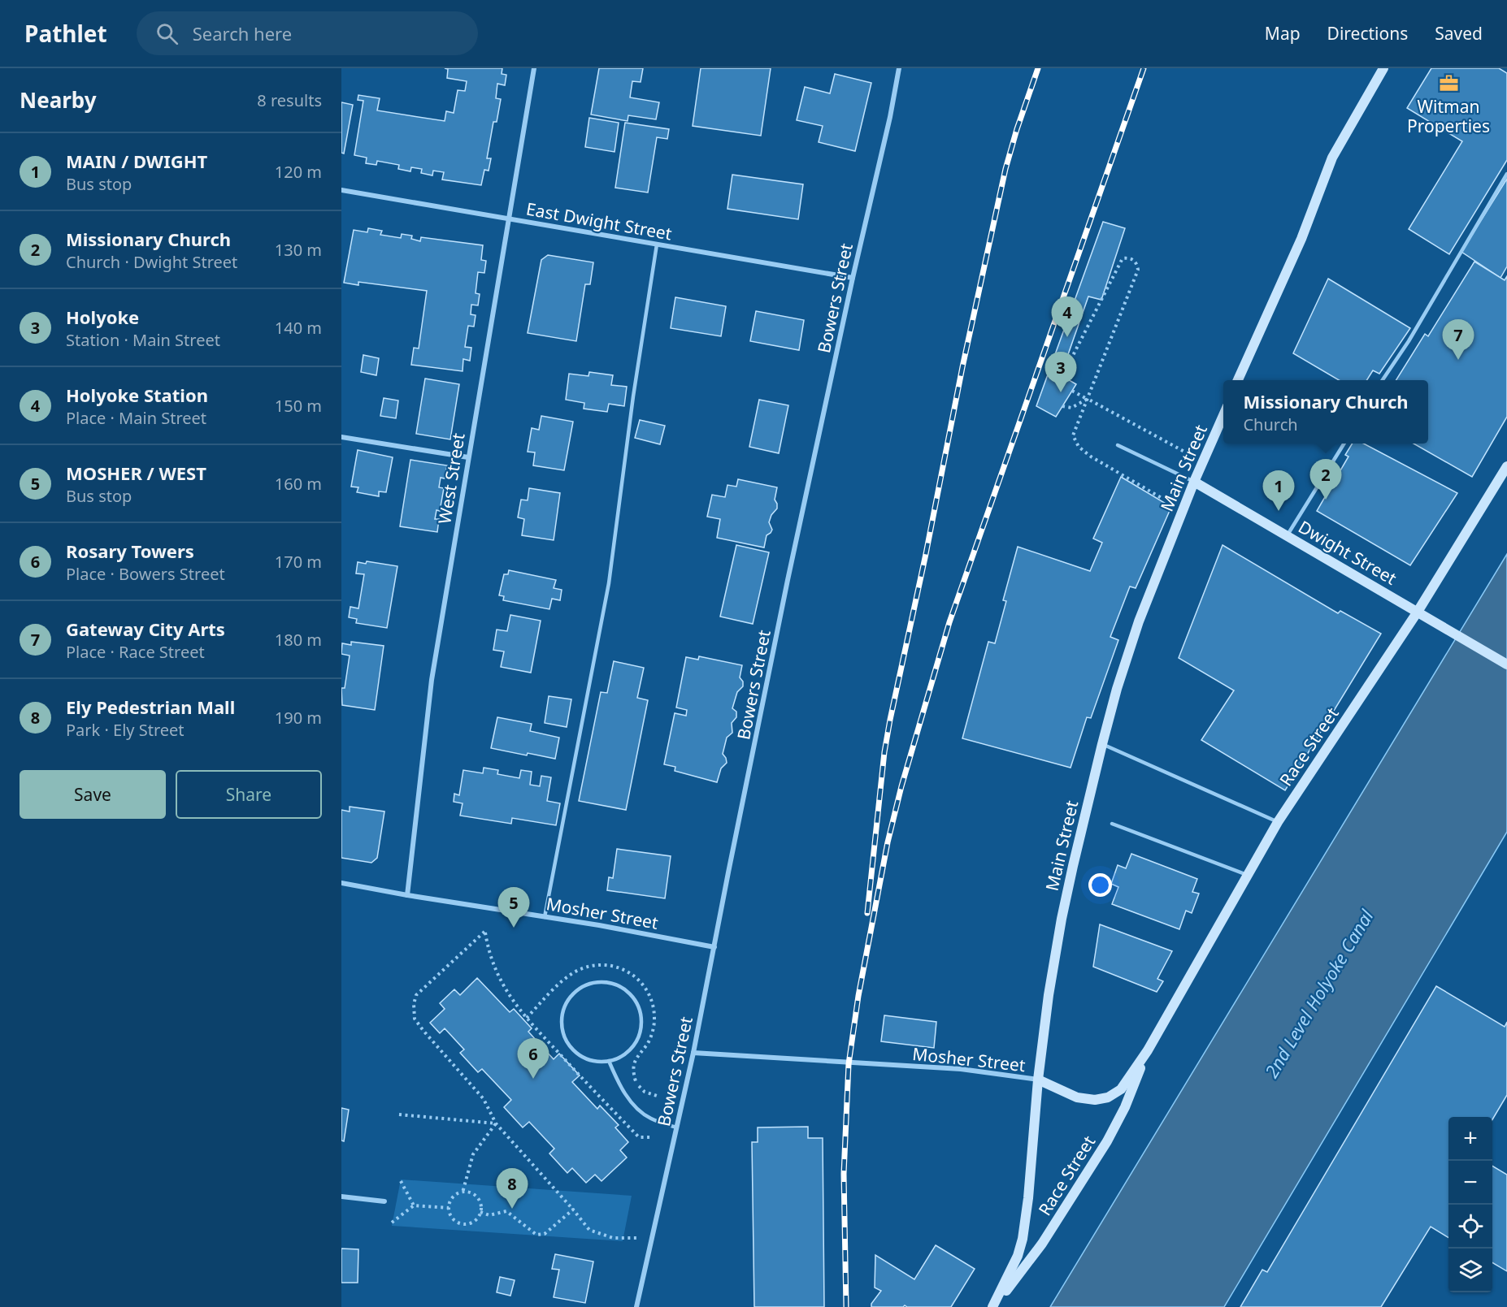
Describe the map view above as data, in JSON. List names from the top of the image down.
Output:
{
  "streets": {
    "street": [
      "East Dwight Street",
      "Bowers Street",
      "Main Street",
      "West Street",
      "Dwight Street",
      "Race Street",
      "Mosher Street"
    ]
  },
  "crossings": [
    ["East Dwight Street", "Bowers Street"],
    ["East Dwight Street", "West Street"],
    ["Bowers Street", "Mosher Street"],
    ["Main Street", "Dwight Street"],
    ["Main Street", "Race Street"],
    ["Main Street", "Mosher Street"],
    ["West Street", "Mosher Street"],
    ["Dwight Street", "Race Street"],
    ["Race Street", "Mosher Street"]
  ],
  "water": ["2nd Level Holyoke Canal"],
  "places": {
    "office": ["Witman Properties"]
  },
  "page": {
    "header": "Pathlet",
    "search": "Search here",
    "nav": ["Map", "Directions", "Saved"],
    "heading": ["Nearby", "8 results"],
    "list": [
      {
        "mark": "1",
        "name": "MAIN / DWIGHT",
        "note": "Bus stop",
        "value": "120 m"
      },
      {
        "mark": "2",
        "name": "Missionary Church",
        "note": "Church · Dwight Street",
        "value": "130 m"
      },
      {
        "mark": "3",
        "name": "Holyoke",
        "note": "Station · Main Street",
        "value": "140 m"
      },
      {
        "mark": "4",
        "name": "Holyoke Station",
        "note": "Place · Main Street",
        "value": "150 m"
      },
      {
        "mark": "5",
        "name": "MOSHER / WEST",
        "note": "Bus stop",
        "value": "160 m"
      },
      {
        "mark": "6",
        "name": "Rosary Towers",
        "note": "Place · Bowers Street",
        "value": "170 m"
      },
      {
        "mark": "7",
        "name": "Gateway City Arts",
        "note": "Place · Race Street",
        "value": "180 m"
      },
      {
        "mark": "8",
        "name": "Ely Pedestrian Mall",
        "note": "Park · Ely Street",
        "value": "190 m"
      }
    ],
    "pins": [
      "4",
      "7",
      "3",
      "2",
      "1",
      "5",
      "6",
      "8"
    ],
    "popup": ["Missionary Church", "Church"],
    "buttons": ["Save", "Share"],
    "map_buttons": ["+", "−"]
  }
}
